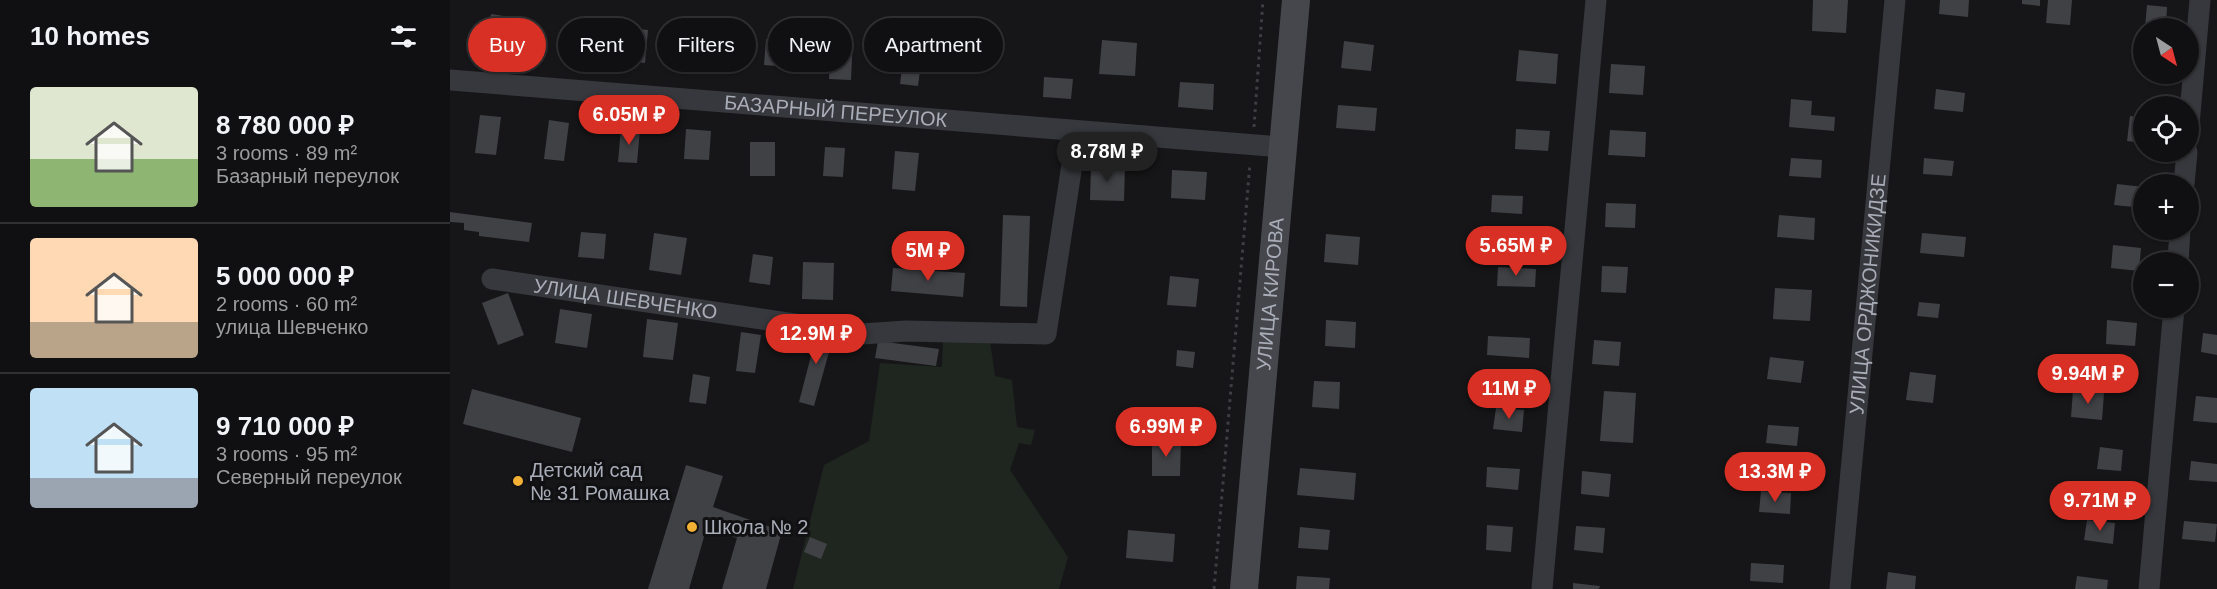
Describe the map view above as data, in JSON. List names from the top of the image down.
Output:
{
  "streets": {
    "main road": ["УЛИЦА КИРОВА"],
    "street": ["БАЗАРНЫЙ ПЕРЕУЛОК", "УЛИЦА ОРДЖОНИКИДЗЕ", "УЛИЦА ШЕВЧЕНКО"]
  },
  "crossings": [
    ["БАЗАРНЫЙ ПЕРЕУЛОК", "УЛИЦА КИРОВА"],
    ["БАЗАРНЫЙ ПЕРЕУЛОК", "УЛИЦА ШЕВЧЕНКО"]
  ],
  "places": ["Детский сад № 31 Ромашка", "Школа № 2"],
  "north": "bottom right",
  "page": {
    "heading": "10 homes",
    "map_buttons": ["+", "−"],
    "chip": [
      "Buy",
      "Rent",
      "Filters",
      "New",
      "Apartment"
    ],
    "list": [
      {
        "name": "8 780 000 ₽",
        "note": "3 rooms · 89 m² · Базарный переулок"
      },
      {
        "name": "5 000 000 ₽",
        "note": "2 rooms · 60 m² · улица Шевченко"
      },
      {
        "name": "9 710 000 ₽",
        "note": "3 rooms · 95 m² · Северный переулок"
      }
    ],
    "price": [
      "6.05M ₽",
      "8.78M ₽",
      "5.65M ₽",
      "5M ₽",
      "12.9M ₽",
      "9.94M ₽",
      "11M ₽",
      "6.99M ₽",
      "13.3M ₽",
      "9.71M ₽"
    ]
  }
}
